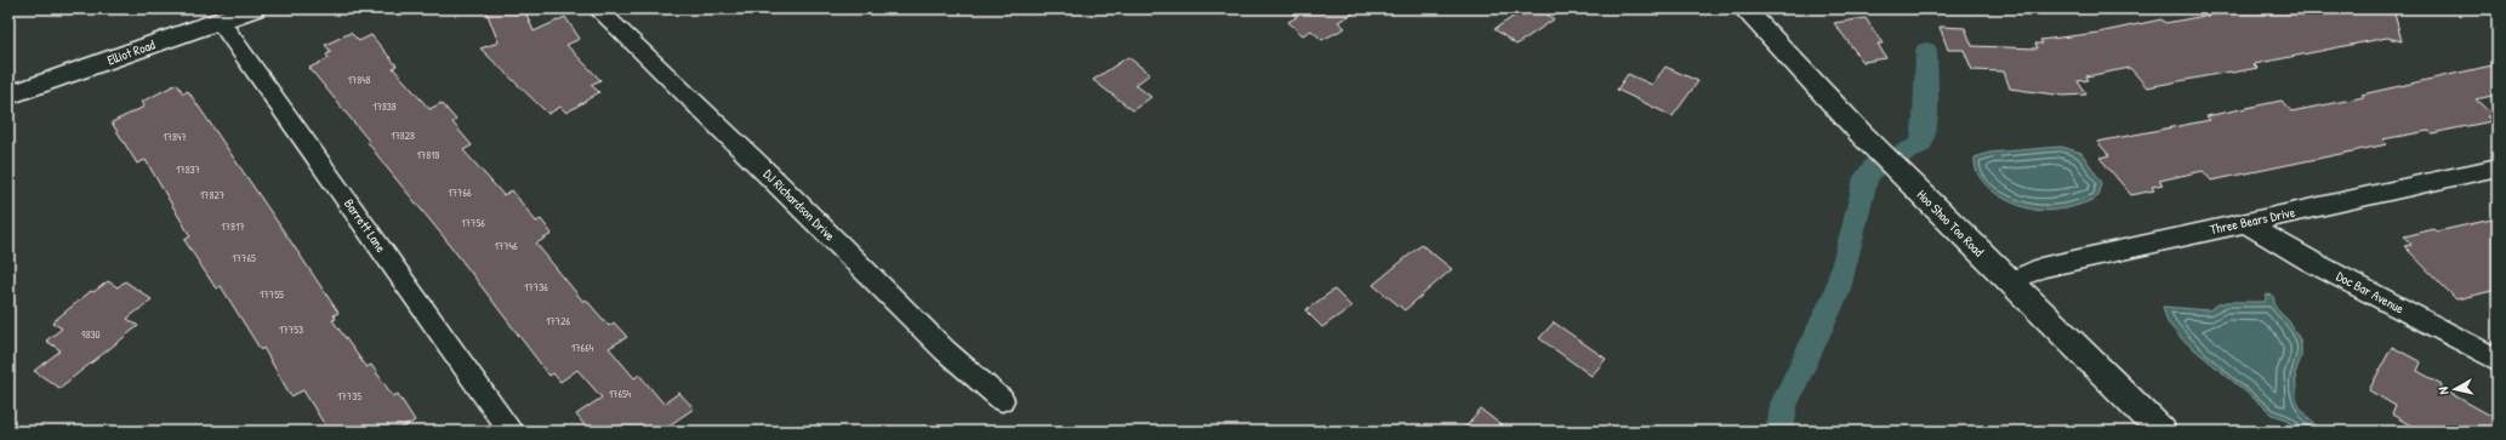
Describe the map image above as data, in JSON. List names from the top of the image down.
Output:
{
  "streets": {
    "street": [
      "Elliot Road",
      "DJ Richardson Drive",
      "Three Bears Drive",
      "Hoo Shoo Too Road",
      "Barrett Lane",
      "Doc Bar Avenue"
    ]
  },
  "crossings": [
    ["Elliot Road", "Barrett Lane"],
    ["Three Bears Drive", "Hoo Shoo Too Road"],
    ["Three Bears Drive", "Doc Bar Avenue"]
  ],
  "house_numbers": [
    "17848",
    "17838",
    "17828",
    "17847",
    "17818",
    "17837",
    "17766",
    "17827",
    "17756",
    "17817",
    "17746",
    "17765",
    "17736",
    "17755",
    "17726",
    "17753",
    "9830",
    "17664",
    "17654",
    "17735"
  ],
  "north": "left"
}
